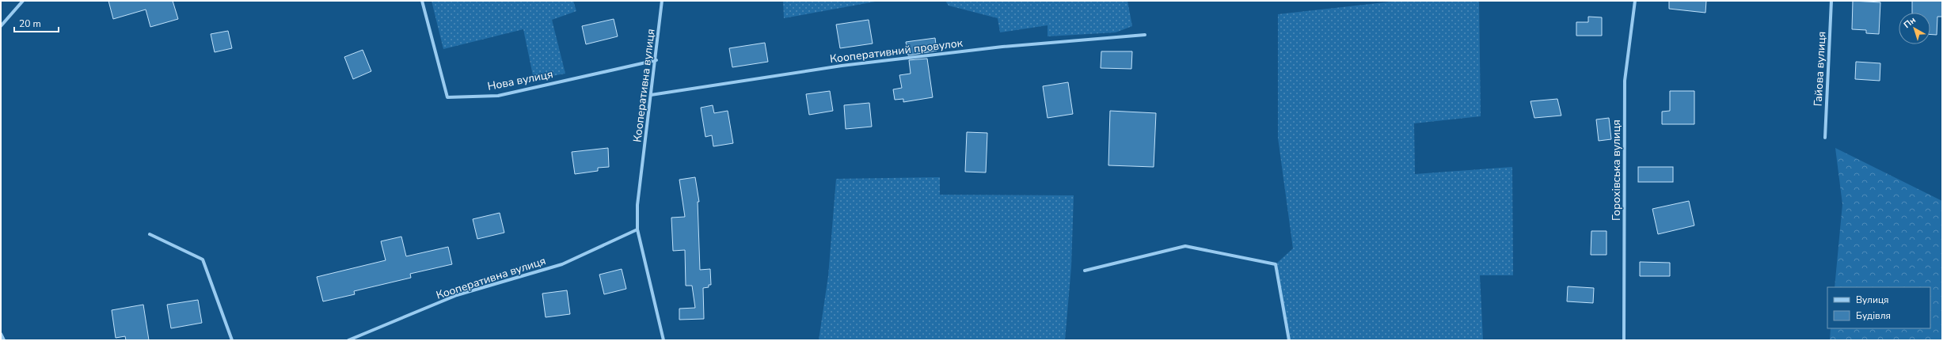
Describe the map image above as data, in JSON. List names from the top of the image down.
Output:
{
  "streets": {
    "street": [
      "Кооперативний провулок",
      "Гайова вулиця",
      "Нова вулиця",
      "Кооперативна вулиця",
      "Горохівська вулиця"
    ]
  },
  "crossings": [
    ["Кооперативний провулок", "Кооперативна вулиця"],
    ["Нова вулиця", "Кооперативна вулиця"]
  ],
  "legend": ["Вулиця", "Будівля"],
  "scale_bar": "20 m",
  "north": "top left"
}
